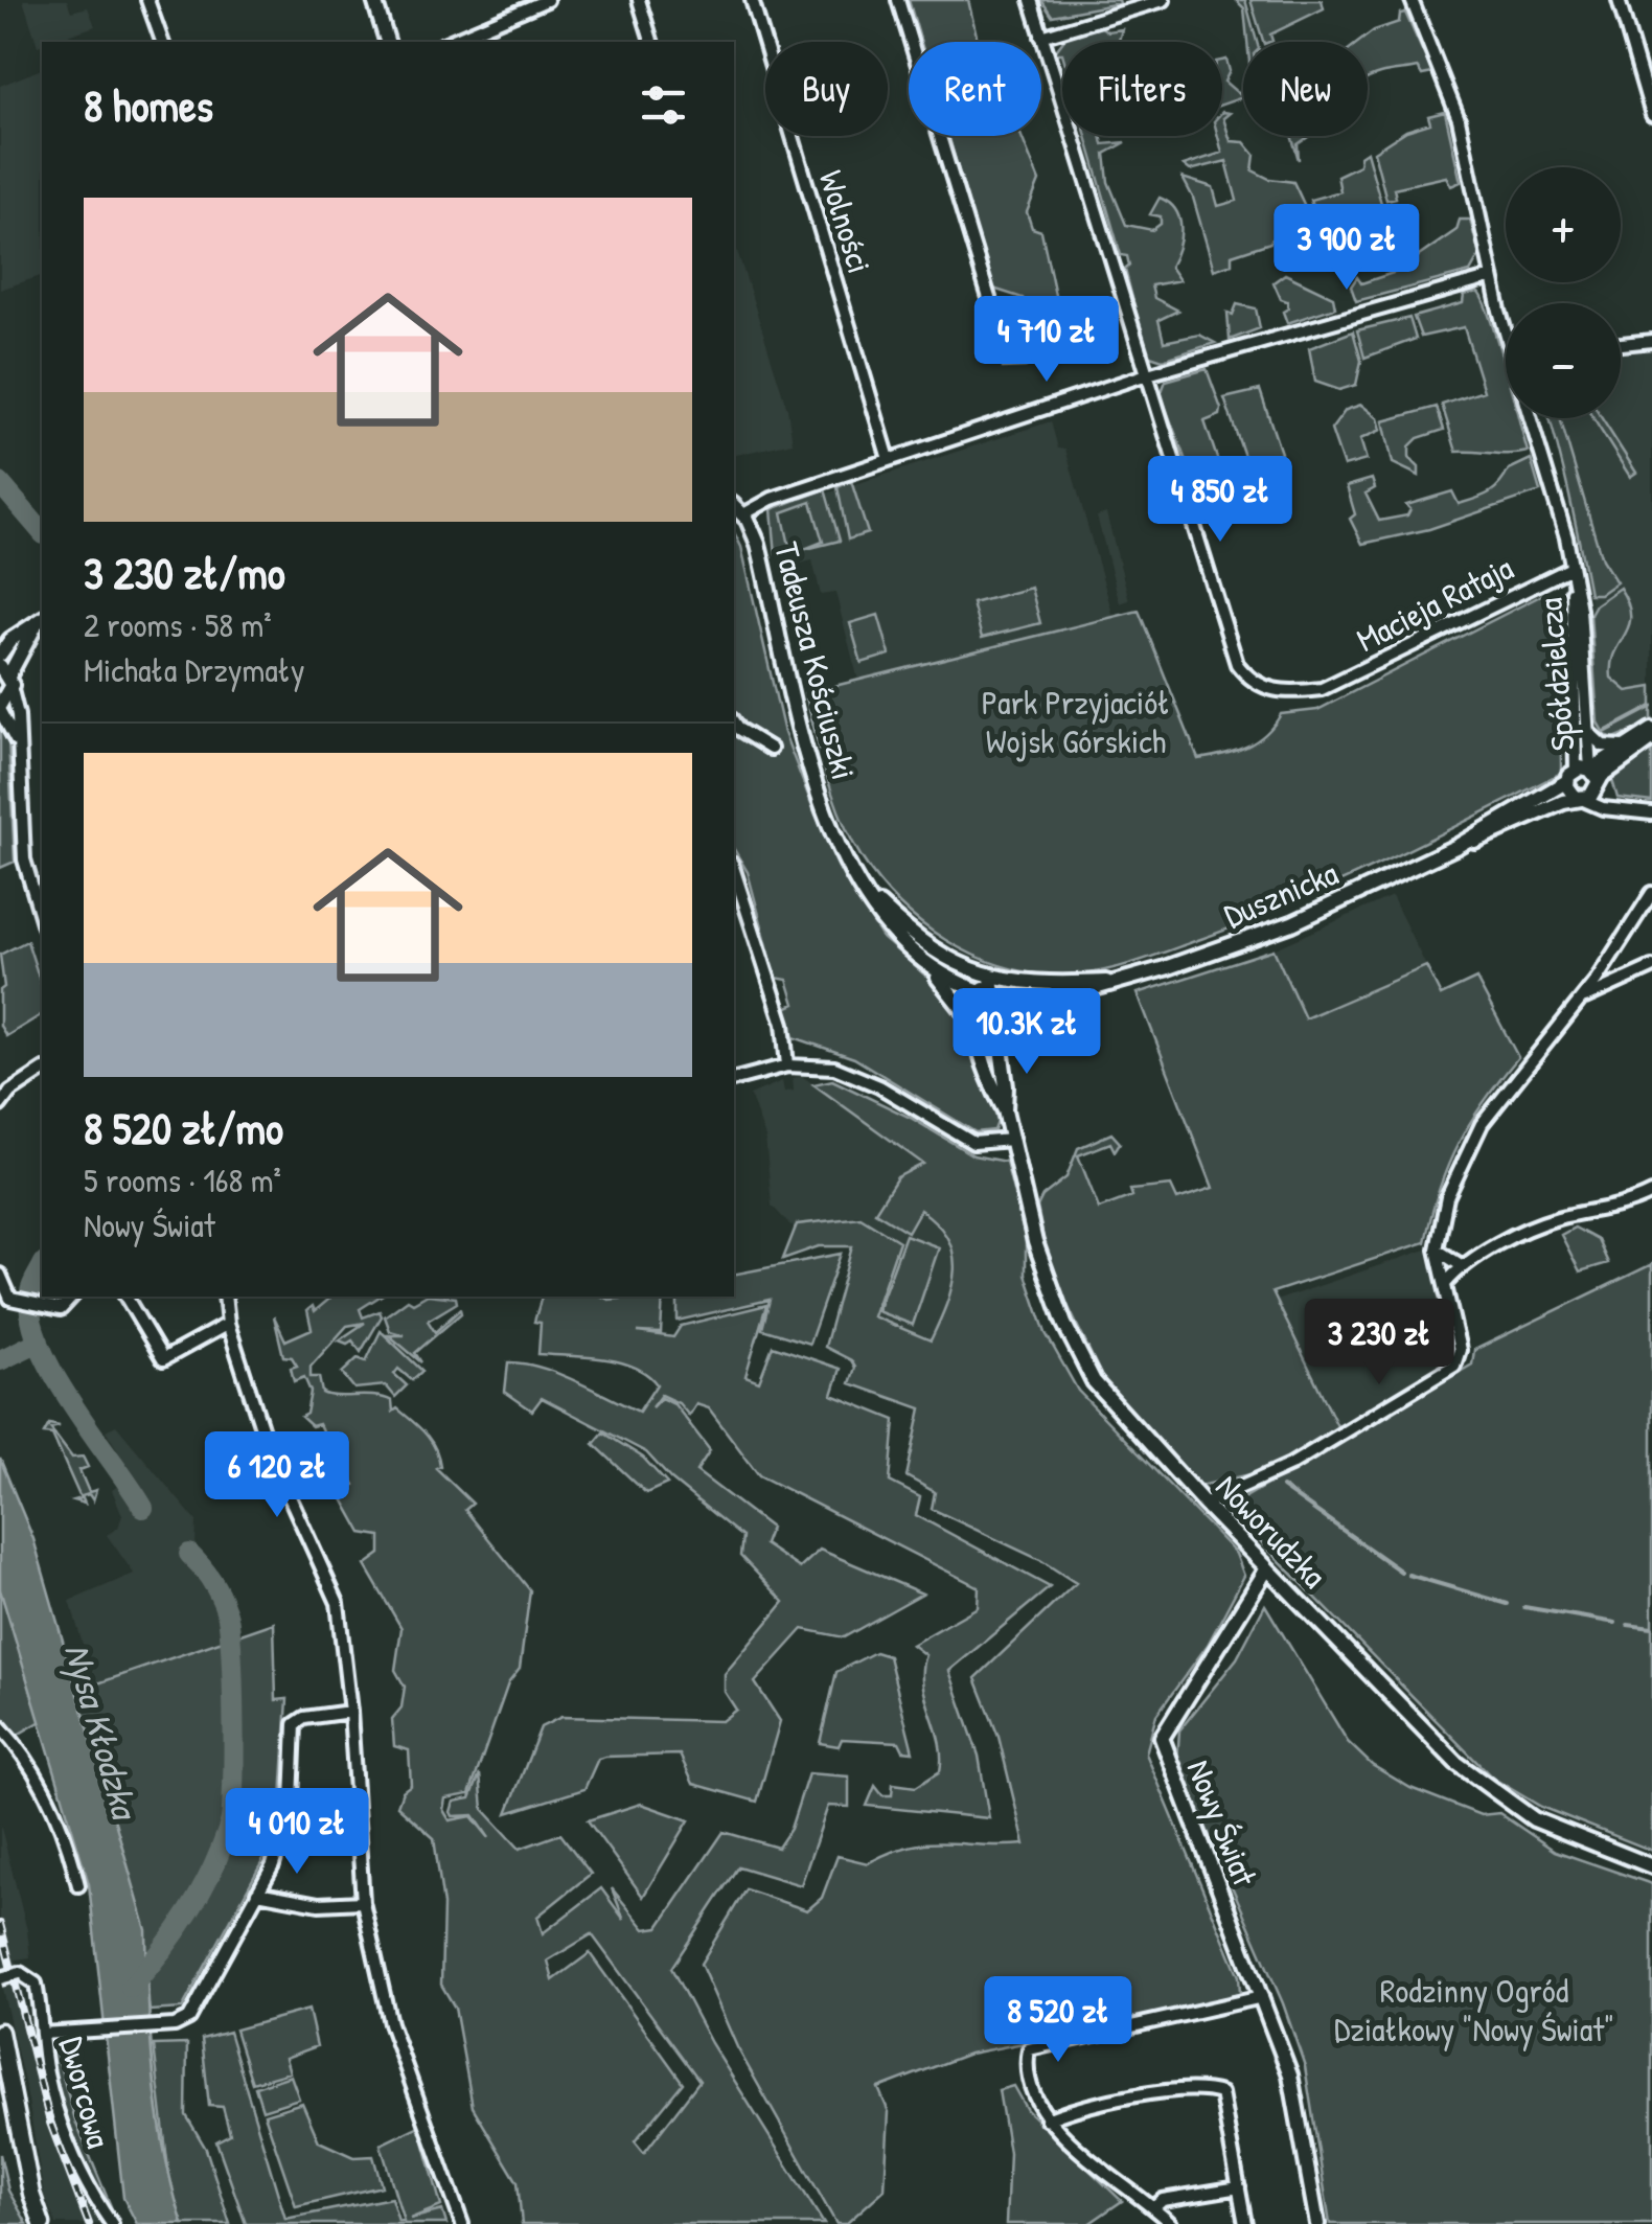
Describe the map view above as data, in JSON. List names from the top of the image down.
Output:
{
  "streets": {
    "street": [
      "Wolności",
      "Macieja Rataja",
      "Tadeusza Kościuszki",
      "Spółdzielcza",
      "Dusznicka",
      "Noworudzka",
      "Nowy Świat",
      "Dworcowa"
    ]
  },
  "crossings": [
    ["Macieja Rataja", "Spółdzielcza"],
    ["Tadeusza Kościuszki", "Dusznicka"],
    ["Tadeusza Kościuszki", "Noworudzka"],
    ["Spółdzielcza", "Dusznicka"],
    ["Dusznicka", "Noworudzka"],
    ["Noworudzka", "Nowy Świat"]
  ],
  "water": ["Nysa Kłodzka"],
  "parks": ["Park Przyjaciół Wojsk Górskich", "Rodzinny Ogród Działkowy \"Nowy Świat\""],
  "page": {
    "chip": [
      "Buy",
      "Rent",
      "Filters",
      "New"
    ],
    "heading": "8 homes",
    "map_buttons": ["+", "−"],
    "list": [
      {
        "name": "3 230 zł/mo",
        "note": "2 rooms · 58 m² · Michała Drzymały"
      },
      {
        "name": "8 520 zł/mo",
        "note": "5 rooms · 168 m² · Nowy Świat"
      }
    ],
    "price": [
      "3 900 zł",
      "4 710 zł",
      "4 850 zł",
      "10.3K zł",
      "3 230 zł",
      "6 120 zł",
      "4 010 zł",
      "8 520 zł"
    ]
  }
}
